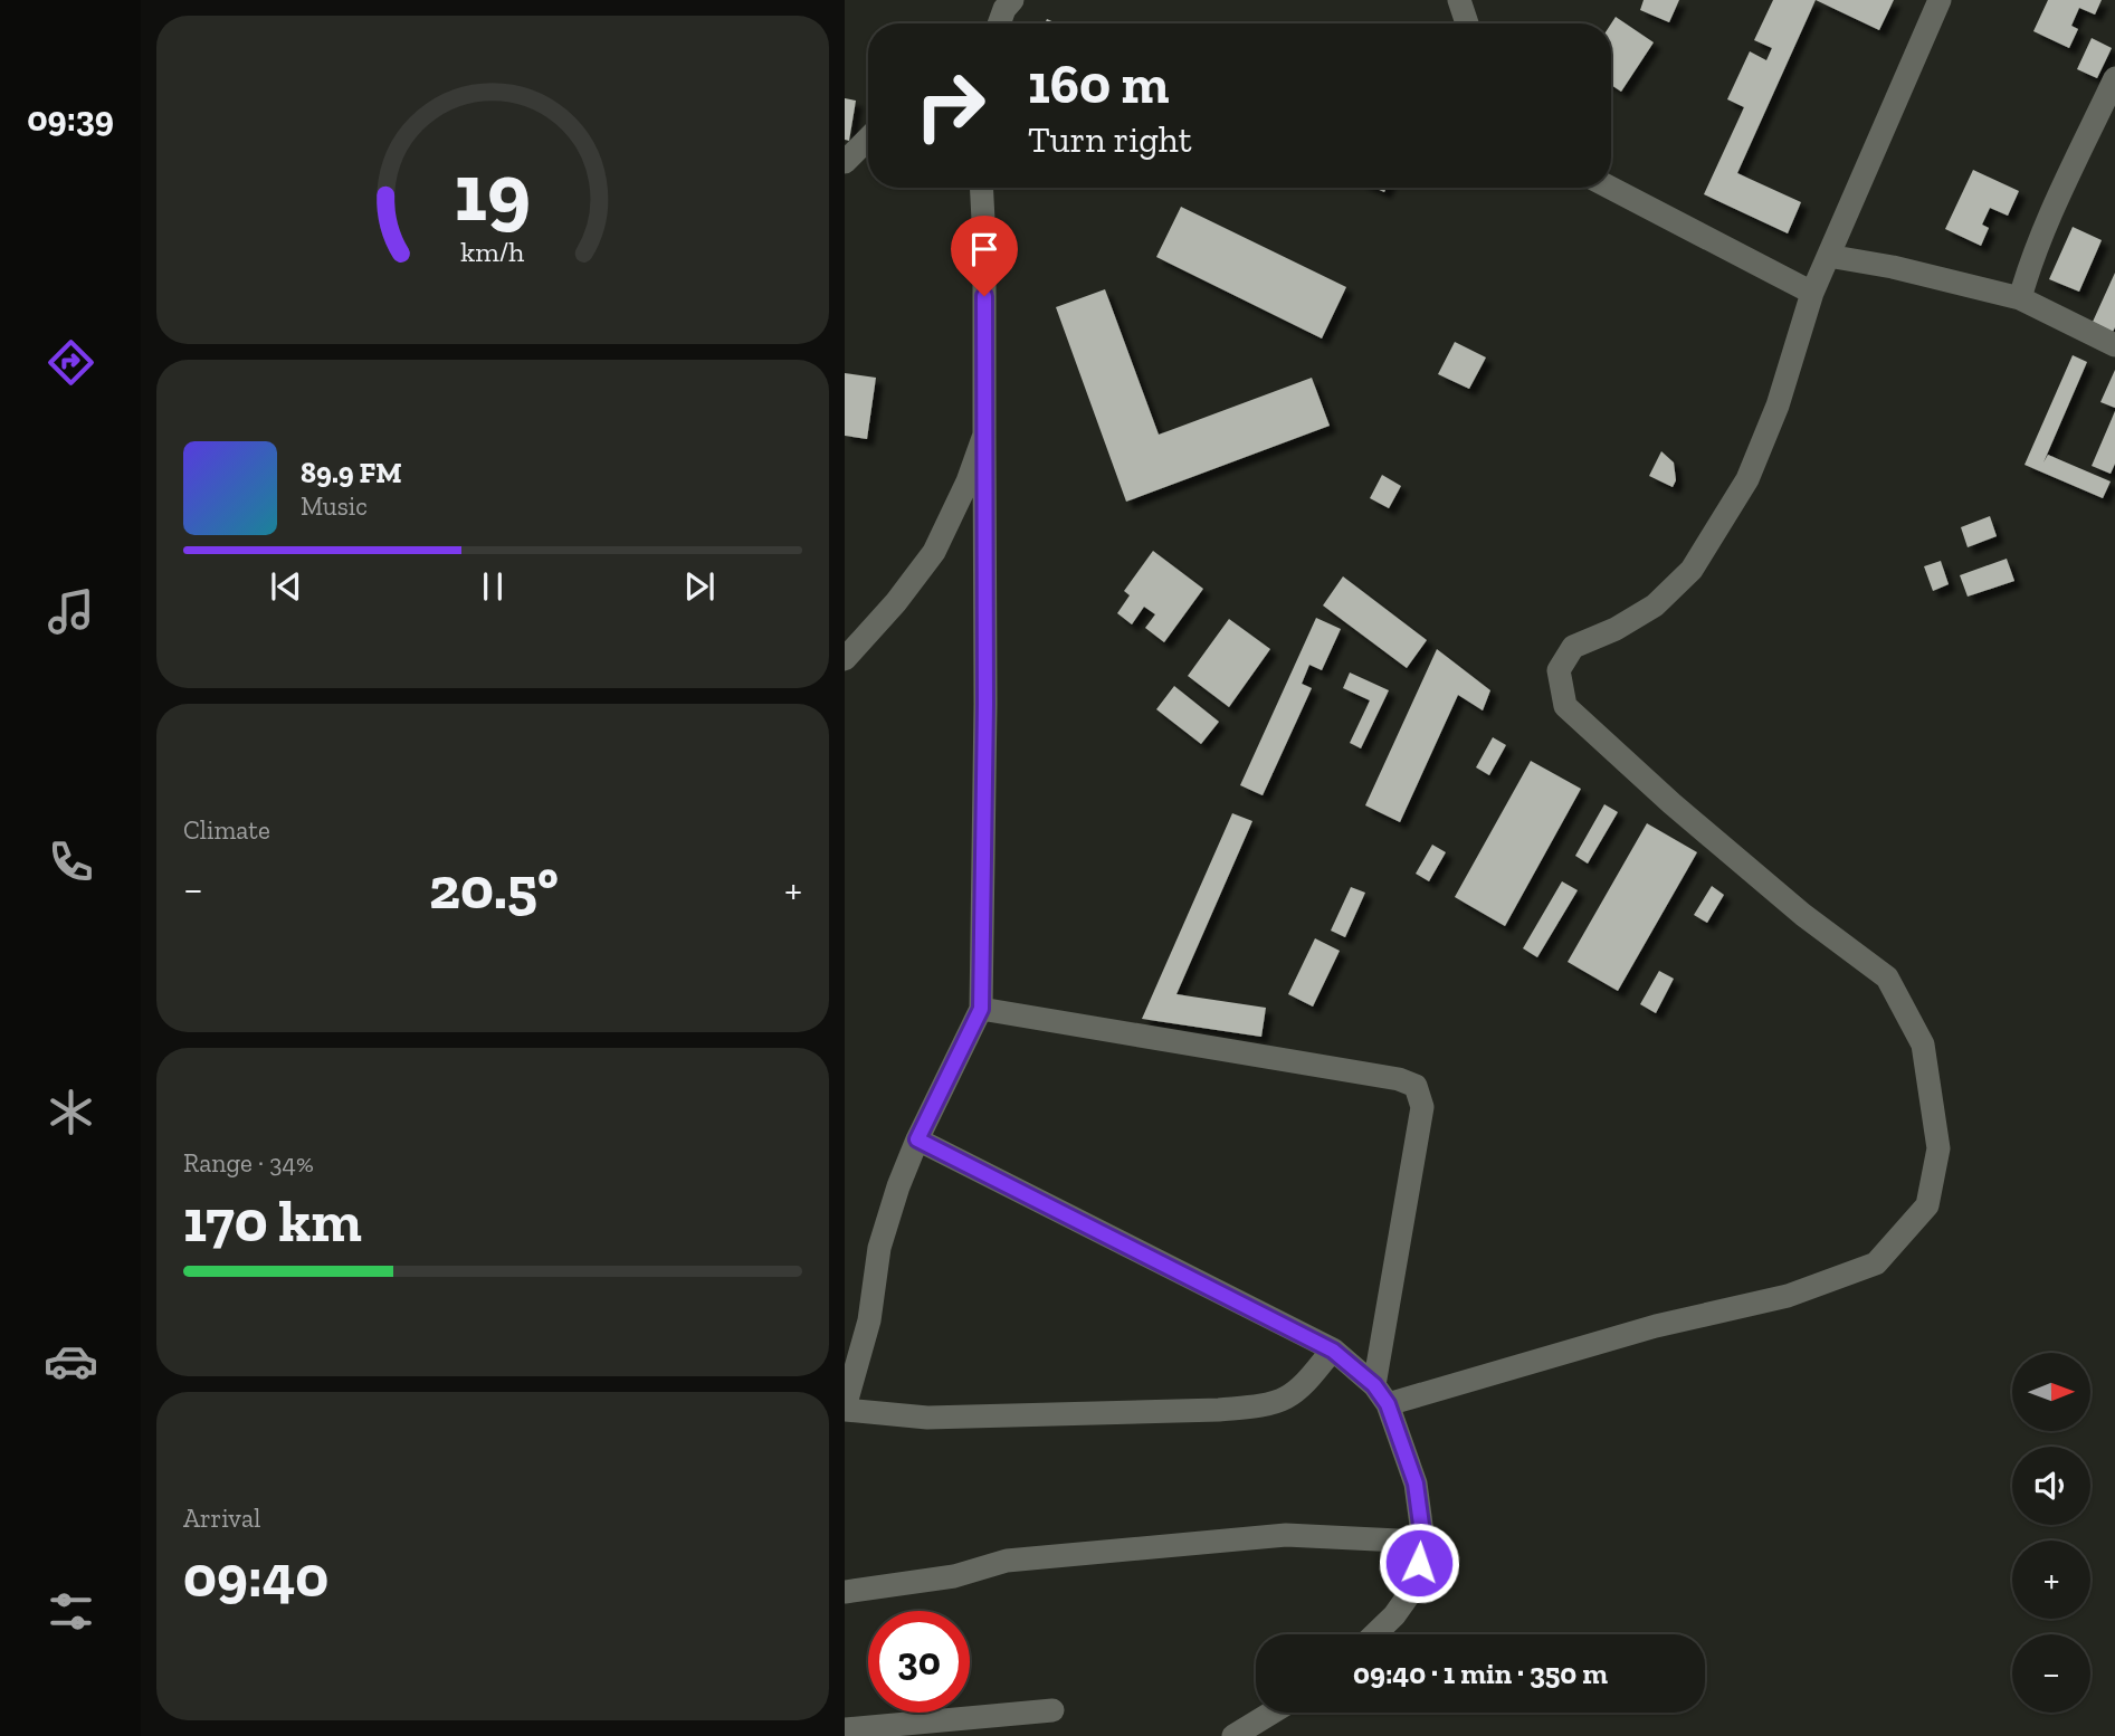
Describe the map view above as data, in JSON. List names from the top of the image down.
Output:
{
  "north": "right",
  "page": {
    "tabs": "09:39",
    "turn": ["160 m", "Turn right"],
    "song": ["89.9 FM", "Music"],
    "tile": [
      "Climate",
      ["Range · 34%", "170 km"],
      ["Arrival", "09:40"]
    ],
    "heat": ["−", "20.5°", "+"],
    "map_buttons": ["+", "−"],
    "limit": "30",
    "trip": "09:40 · 1 min · 350 m",
    "gauge": ["19", "km/h"]
  }
}
